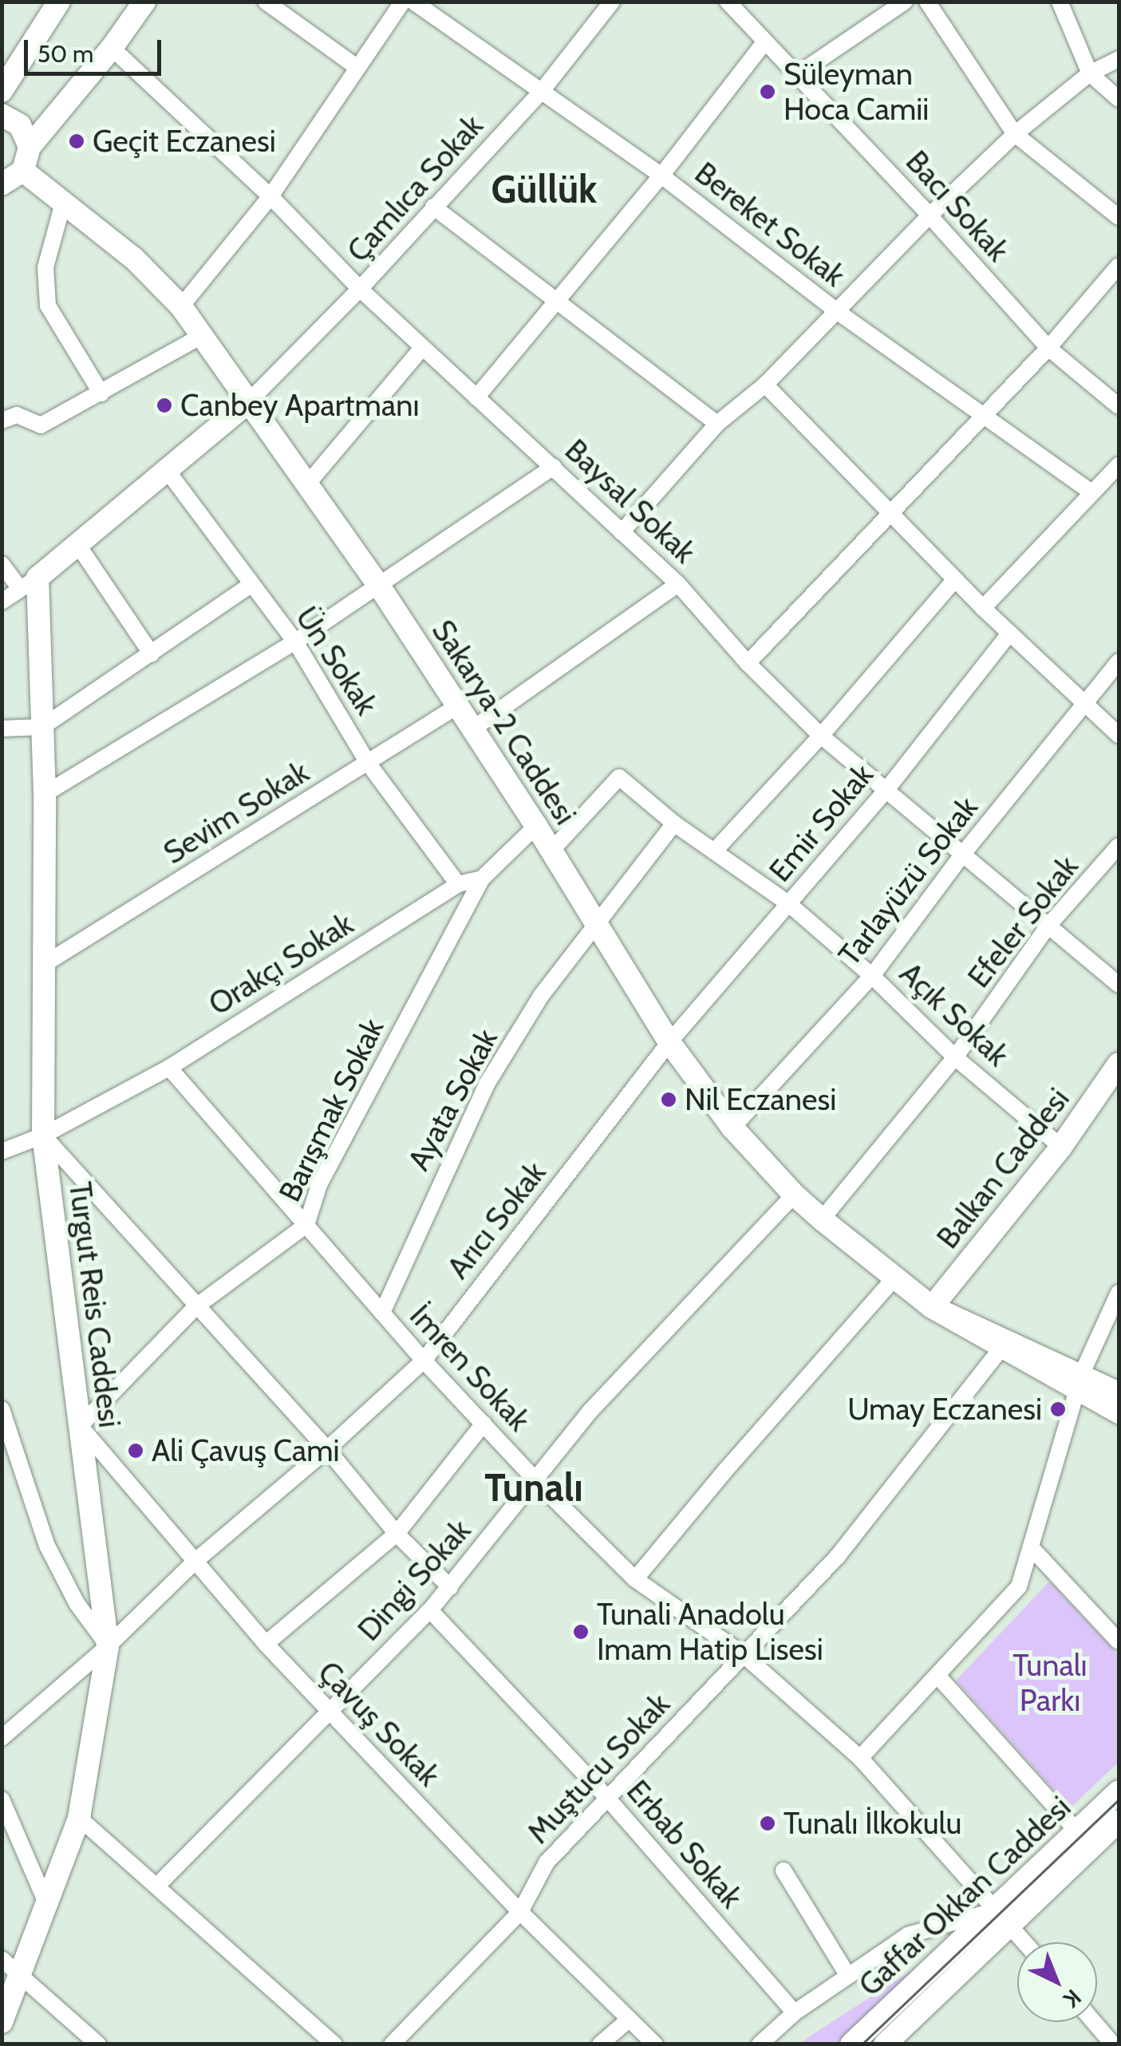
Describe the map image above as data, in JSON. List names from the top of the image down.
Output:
{
  "streets": {
    "main road": [
      "Sakarya-2 Caddesi",
      "Balkan Caddesi",
      "Turgut Reis Caddesi",
      "Gaffar Okkan Caddesi"
    ],
    "street": [
      "Çamlıca Sokak",
      "Bacı Sokak",
      "Bereket Sokak",
      "Baysal Sokak",
      "Ün Sokak",
      "Sevim Sokak",
      "Emir Sokak",
      "Tarlayüzü Sokak",
      "Efeler Sokak",
      "Orakçı Sokak",
      "Açık Sokak",
      "Ayata Sokak",
      "Barışmak Sokak",
      "Arıcı Sokak",
      "İmren Sokak",
      "Dingi Sokak",
      "Çavuş Sokak",
      "Muştucu Sokak",
      "Erbab Sokak"
    ]
  },
  "crossings": [
    ["Çamlıca Sokak", "Bereket Sokak"],
    ["Çamlıca Sokak", "Baysal Sokak"],
    ["Çamlıca Sokak", "Sakarya-2 Caddesi"],
    ["Baysal Sokak", "Emir Sokak"],
    ["Baysal Sokak", "Tarlayüzü Sokak"],
    ["Baysal Sokak", "Efeler Sokak"],
    ["Ün Sokak", "Sevim Sokak"],
    ["Ün Sokak", "Orakçı Sokak"],
    ["Sakarya-2 Caddesi", "Sevim Sokak"],
    ["Sakarya-2 Caddesi", "Emir Sokak"],
    ["Sakarya-2 Caddesi", "Tarlayüzü Sokak"],
    ["Sakarya-2 Caddesi", "Efeler Sokak"],
    ["Sakarya-2 Caddesi", "Açık Sokak"],
    ["Sakarya-2 Caddesi", "Ayata Sokak"],
    ["Sakarya-2 Caddesi", "Balkan Caddesi"],
    ["Sakarya-2 Caddesi", "Arıcı Sokak"],
    ["Sakarya-2 Caddesi", "Dingi Sokak"],
    ["Sakarya-2 Caddesi", "Muştucu Sokak"],
    ["Sevim Sokak", "Turgut Reis Caddesi"],
    ["Emir Sokak", "Açık Sokak"],
    ["Emir Sokak", "Arıcı Sokak"],
    ["Tarlayüzü Sokak", "Açık Sokak"],
    ["Efeler Sokak", "Açık Sokak"],
    ["Orakçı Sokak", "Barışmak Sokak"],
    ["Orakçı Sokak", "Turgut Reis Caddesi"],
    ["Orakçı Sokak", "İmren Sokak"],
    ["Açık Sokak", "Ayata Sokak"],
    ["Açık Sokak", "Balkan Caddesi"],
    ["Ayata Sokak", "İmren Sokak"],
    ["Barışmak Sokak", "Turgut Reis Caddesi"],
    ["Barışmak Sokak", "İmren Sokak"],
    ["Barışmak Sokak", "Çavuş Sokak"],
    ["Arıcı Sokak", "Turgut Reis Caddesi"],
    ["Arıcı Sokak", "İmren Sokak"],
    ["Arıcı Sokak", "Çavuş Sokak"],
    ["Turgut Reis Caddesi", "Çavuş Sokak"],
    ["İmren Sokak", "Dingi Sokak"],
    ["İmren Sokak", "Muştucu Sokak"],
    ["İmren Sokak", "Gaffar Okkan Caddesi"],
    ["Dingi Sokak", "Çavuş Sokak"],
    ["Dingi Sokak", "Erbab Sokak"],
    ["Çavuş Sokak", "Muştucu Sokak"],
    ["Muştucu Sokak", "Erbab Sokak"]
  ],
  "districts": ["Güllük", "Tunalı"],
  "parks": ["Tunalı Parkı"],
  "places": [
    "Süleyman Hoca Camii",
    "Geçit Eczanesi",
    "Canbey Apartmanı",
    "Nil Eczanesi",
    "Umay Eczanesi",
    "Ali Çavuş Cami",
    "Tunali Anadolu Imam Hatip Lisesi",
    "Tunalı İlkokulu"
  ],
  "scale_bar": "50 m",
  "north": "bottom right"
}
